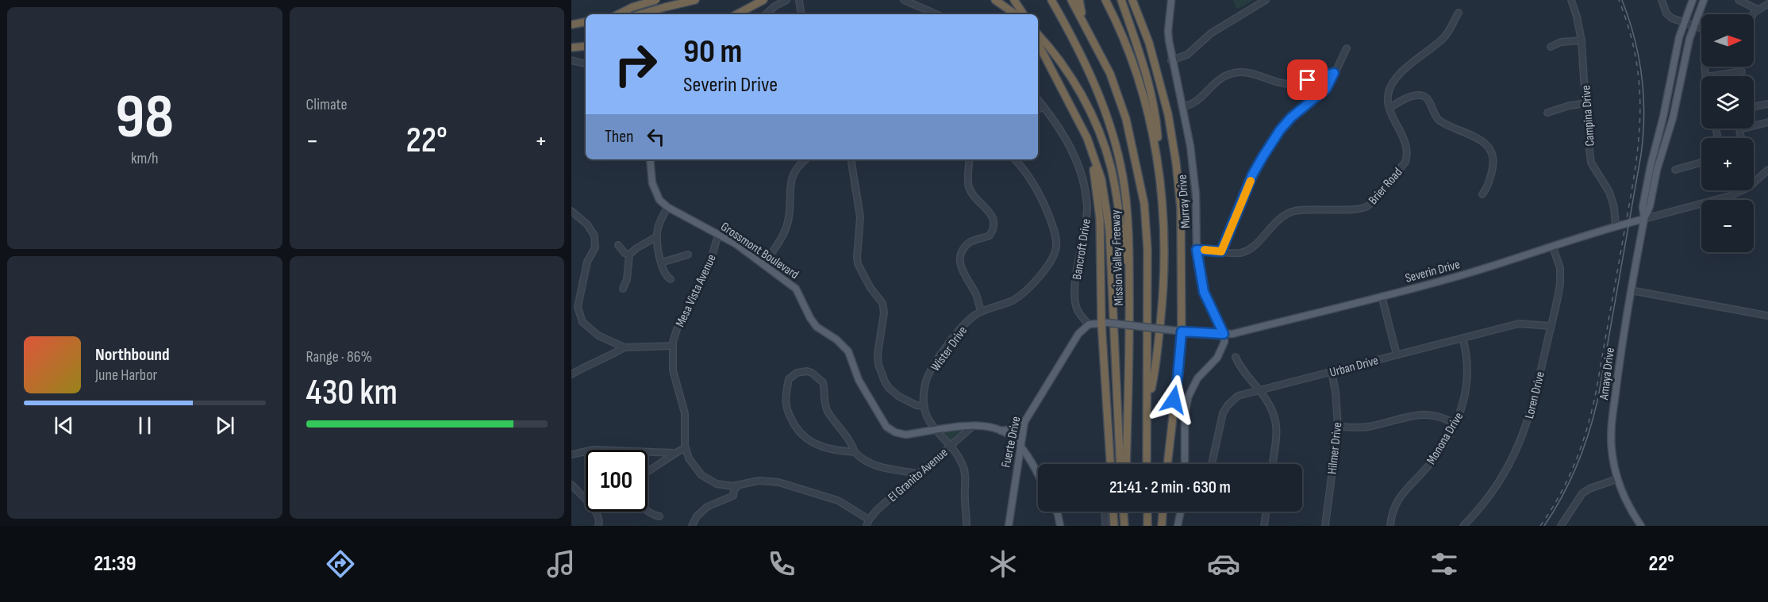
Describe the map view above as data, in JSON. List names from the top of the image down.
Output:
{
  "streets": {
    "highway": ["Mission Valley Freeway"],
    "main road": [
      "Murray Drive",
      "Grossmont Boulevard",
      "Severin Drive",
      "Amaya Drive",
      "Fuerte Drive"
    ],
    "street": [
      "Campina Drive",
      "Brier Road",
      "Bancroft Drive",
      "Mesa Vista Avenue",
      "Wister Drive",
      "Urban Drive",
      "Loren Drive",
      "Monona Drive",
      "Hilmer Drive",
      "El Granito Avenue"
    ]
  },
  "crossings": [
    ["Campina Drive", "Severin Drive"],
    ["Brier Road", "Murray Drive"],
    ["Murray Drive", "Severin Drive"],
    ["Bancroft Drive", "Severin Drive"],
    ["Bancroft Drive", "Fuerte Drive"],
    ["Grossmont Boulevard", "Mesa Vista Avenue"],
    ["Grossmont Boulevard", "Wister Drive"],
    ["Grossmont Boulevard", "Fuerte Drive"],
    ["Grossmont Boulevard", "El Granito Avenue"],
    ["Severin Drive", "Amaya Drive"],
    ["Severin Drive", "Loren Drive"],
    ["Severin Drive", "Fuerte Drive"],
    ["Mesa Vista Avenue", "El Granito Avenue"],
    ["Wister Drive", "El Granito Avenue"],
    ["Urban Drive", "Loren Drive"],
    ["Urban Drive", "Monona Drive"],
    ["Urban Drive", "Hilmer Drive"]
  ],
  "north": "right",
  "page": {
    "tile": [
      ["98", "km/h"],
      "Climate",
      ["Range · 86%", "430 km"]
    ],
    "map_buttons": ["+", "−"],
    "turn": ["90 m", "Severin Drive"],
    "then": "Then",
    "heat": ["−", "22°", "+"],
    "song": ["Northbound", "June Harbor"],
    "limit": "100",
    "trip": "21:41 · 2 min · 630 m",
    "tabs": ["21:39", "22°"]
  }
}
